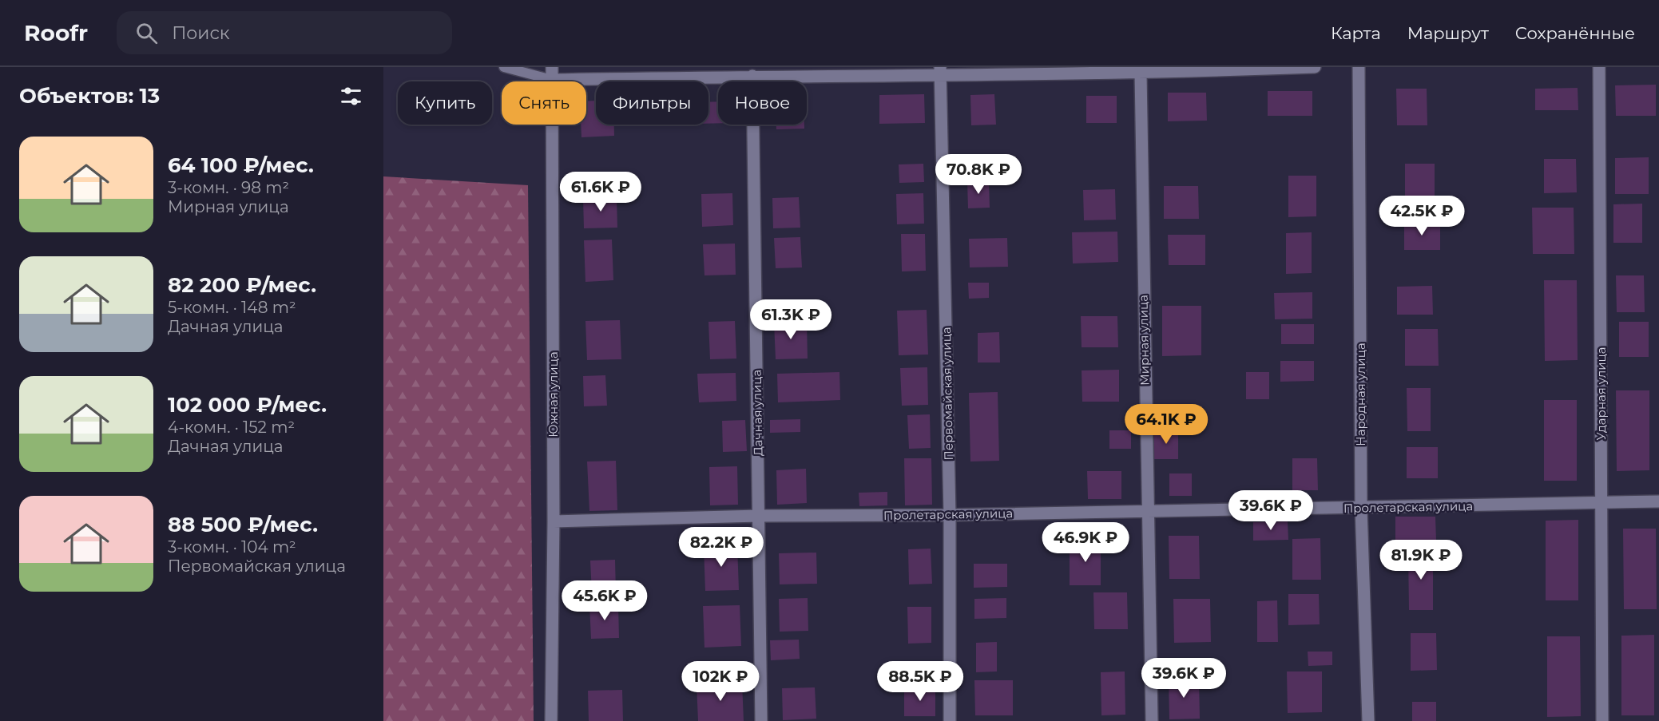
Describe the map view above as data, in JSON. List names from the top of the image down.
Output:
{
  "streets": {
    "street": [
      "Мирная улица",
      "Первомайская улица",
      "Ударная улица",
      "Южная улица",
      "Народная улица",
      "Дачная улица",
      "Пролетарская улица"
    ]
  },
  "crossings": [
    ["Мирная улица", "Пролетарская улица"],
    ["Первомайская улица", "Пролетарская улица"],
    ["Ударная улица", "Пролетарская улица"],
    ["Южная улица", "Пролетарская улица"],
    ["Народная улица", "Пролетарская улица"],
    ["Дачная улица", "Пролетарская улица"]
  ],
  "page": {
    "header": "Roofr",
    "search": "Поиск",
    "nav": ["Карта", "Маршрут", "Сохранённые"],
    "heading": "Объектов: 13",
    "chip": [
      "Купить",
      "Снять",
      "Фильтры",
      "Новое"
    ],
    "list": [
      {
        "name": "64 100 ₽/мес.",
        "note": "3-комн. · 98 m² · Мирная улица"
      },
      {
        "name": "82 200 ₽/мес.",
        "note": "5-комн. · 148 m² · Дачная улица"
      },
      {
        "name": "102 000 ₽/мес.",
        "note": "4-комн. · 152 m² · Дачная улица"
      },
      {
        "name": "88 500 ₽/мес.",
        "note": "3-комн. · 104 m² · Первомайская улица"
      }
    ],
    "price": [
      "70.8K ₽",
      "61.6K ₽",
      "42.5K ₽",
      "61.3K ₽",
      "64.1K ₽",
      "39.6K ₽",
      "46.9K ₽",
      "82.2K ₽",
      "81.9K ₽",
      "45.6K ₽",
      "39.6K ₽",
      "102K ₽",
      "88.5K ₽"
    ]
  }
}
